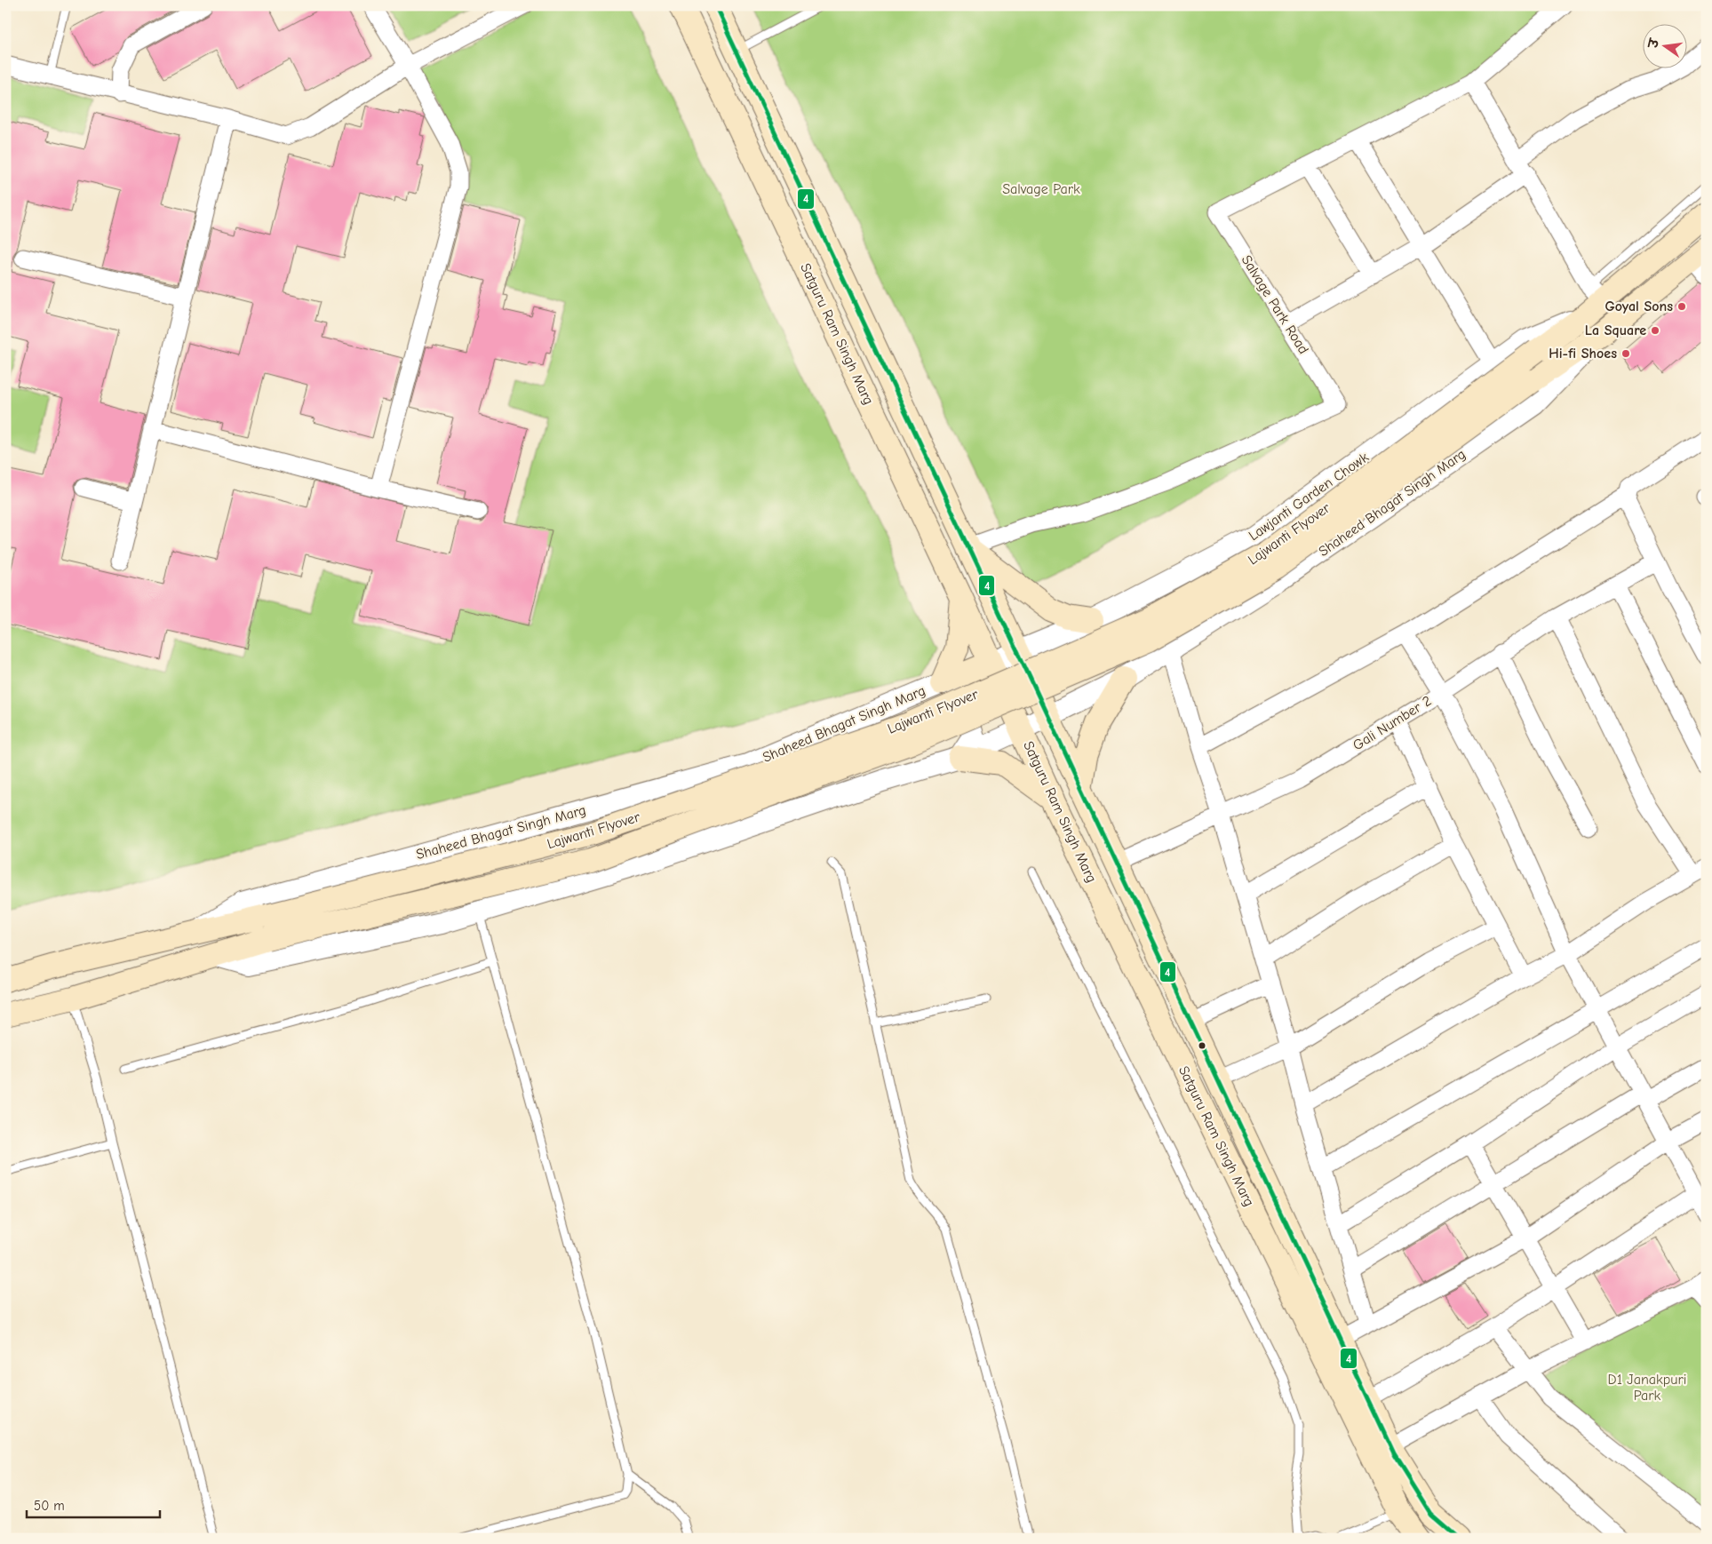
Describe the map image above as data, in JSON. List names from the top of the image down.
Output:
{
  "streets": {
    "main road": ["Satguru Ram Singh Marg", "Shaheed Bhagat Singh Marg", "Lajwanti Flyover"],
    "street": ["Salvage Park Road", "Lawjanti Garden Chowk", "Gali Number 2"]
  },
  "crossings": [
    ["Salvage Park Road", "Satguru Ram Singh Marg"],
    ["Satguru Ram Singh Marg", "Lawjanti Garden Chowk"],
    ["Satguru Ram Singh Marg", "Shaheed Bhagat Singh Marg"],
    ["Satguru Ram Singh Marg", "Gali Number 2"],
    ["Lawjanti Garden Chowk", "Shaheed Bhagat Singh Marg"],
    ["Lawjanti Garden Chowk", "Lajwanti Flyover"],
    ["Shaheed Bhagat Singh Marg", "Lajwanti Flyover"]
  ],
  "parks": ["Salvage Park", "D1 Janakpuri Park"],
  "places": ["Goyal Sons", "La Square", "Hi-fi Shoes"],
  "lines": ["transit line 4"],
  "scale_bar": "50 m",
  "north": "left"
}
